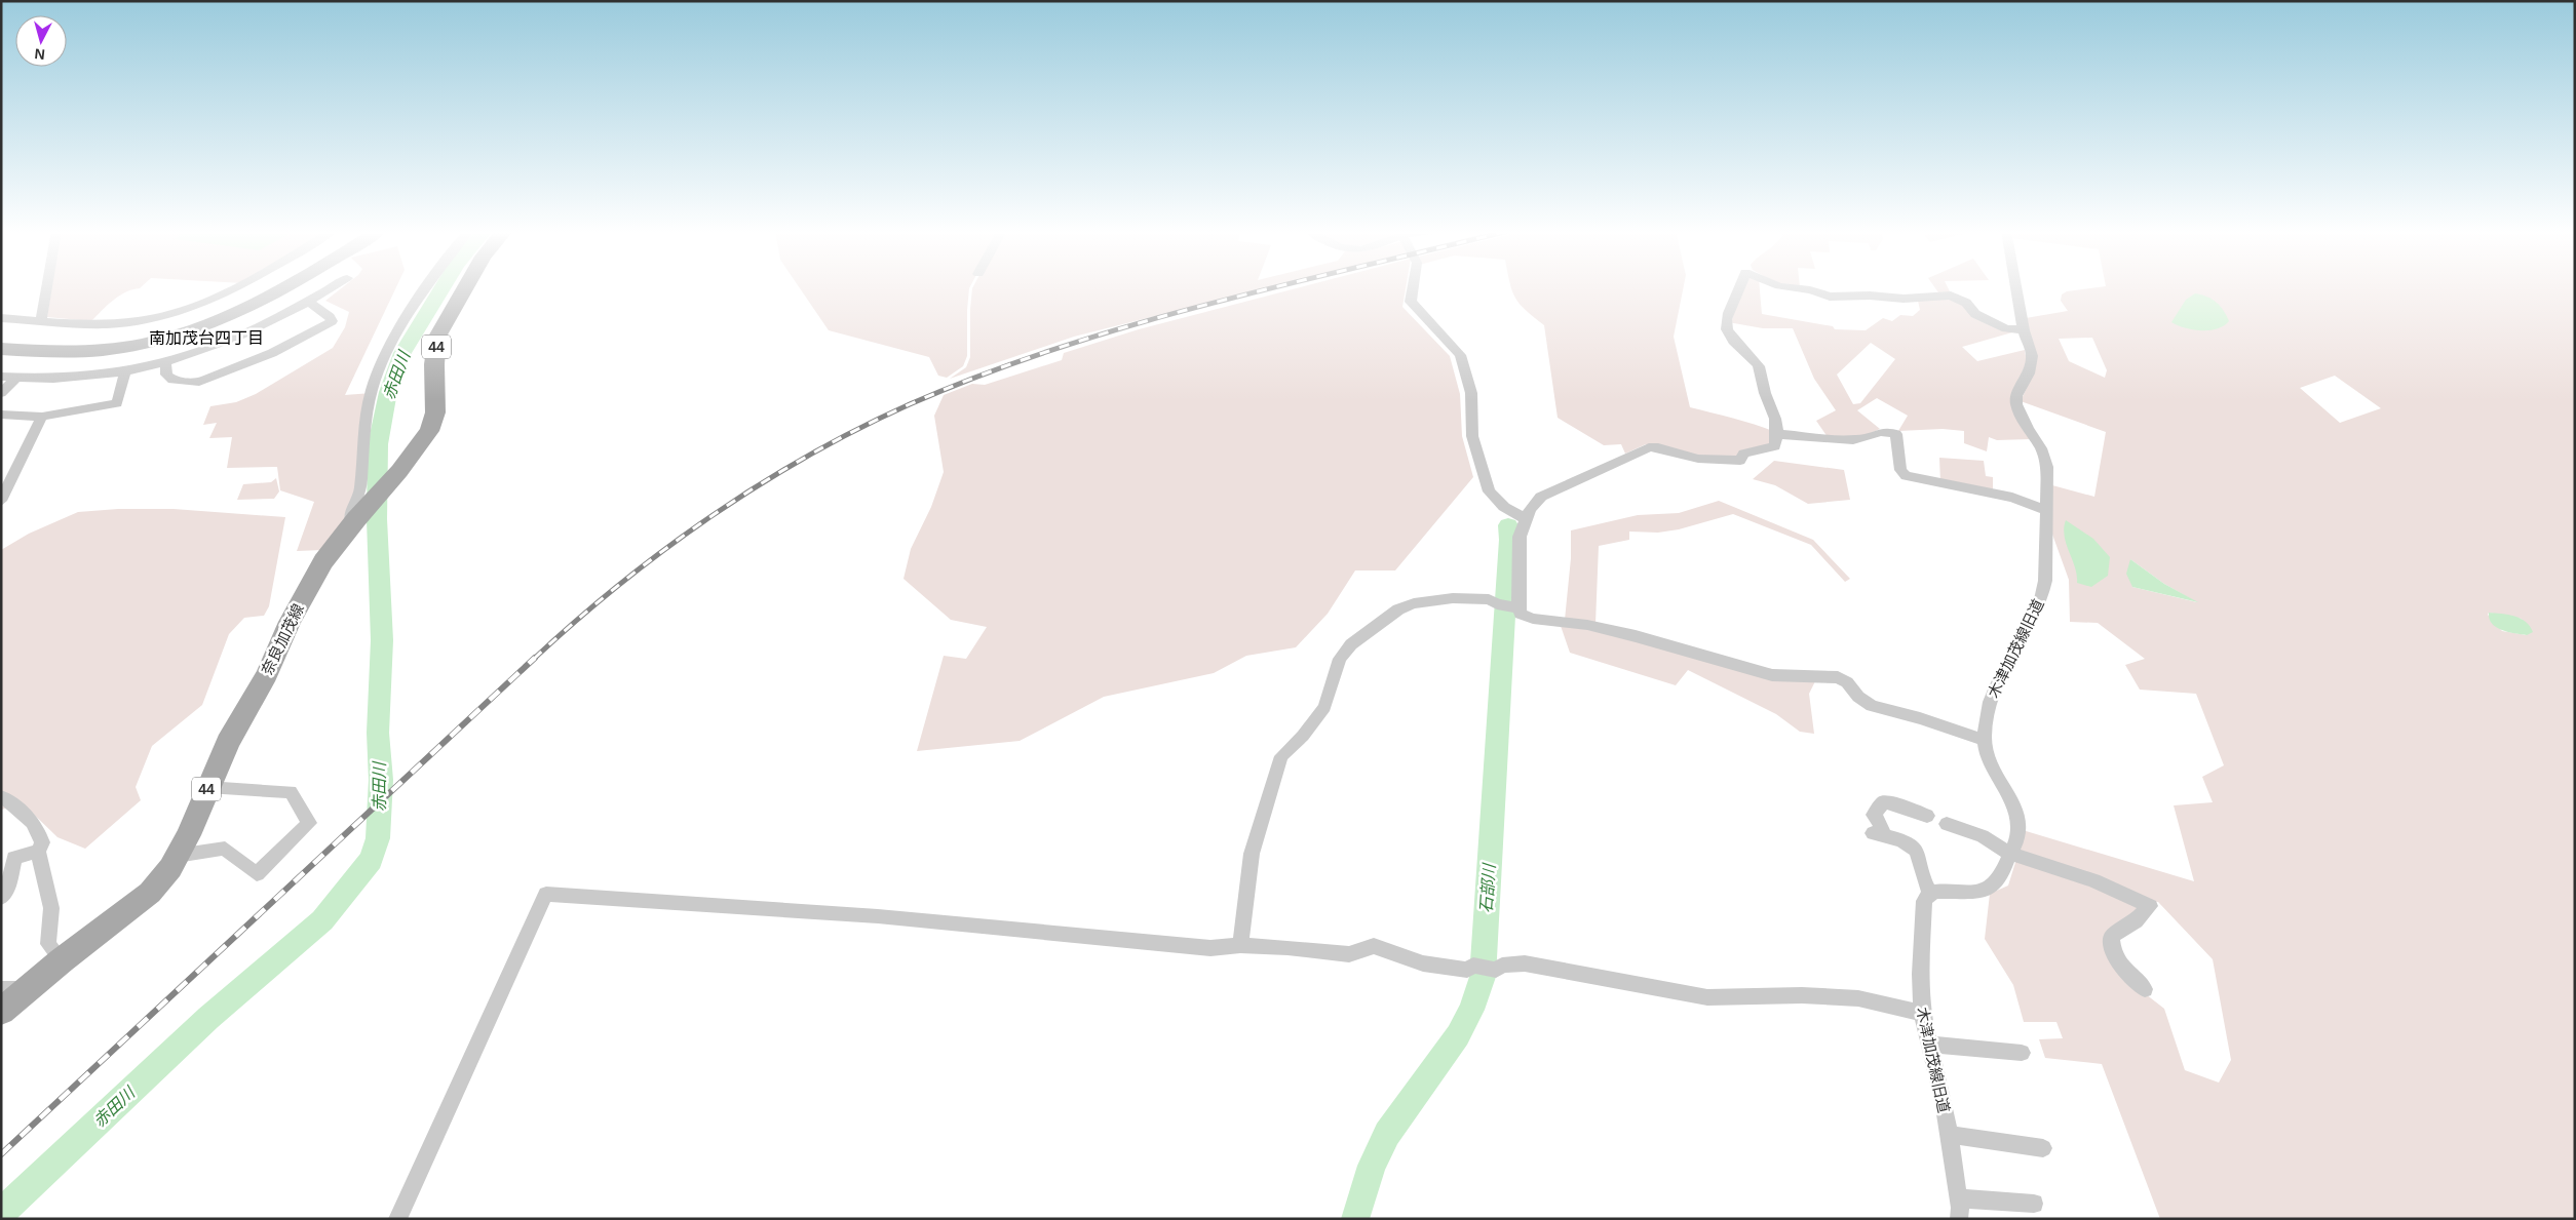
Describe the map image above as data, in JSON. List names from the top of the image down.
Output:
{
  "streets": {
    "main road": ["44", "奈良加茂線"],
    "street": ["木津加茂線旧道"]
  },
  "districts": ["南加茂台四丁目"],
  "water": ["赤田川", "石部川"],
  "north": "bottom"
}
